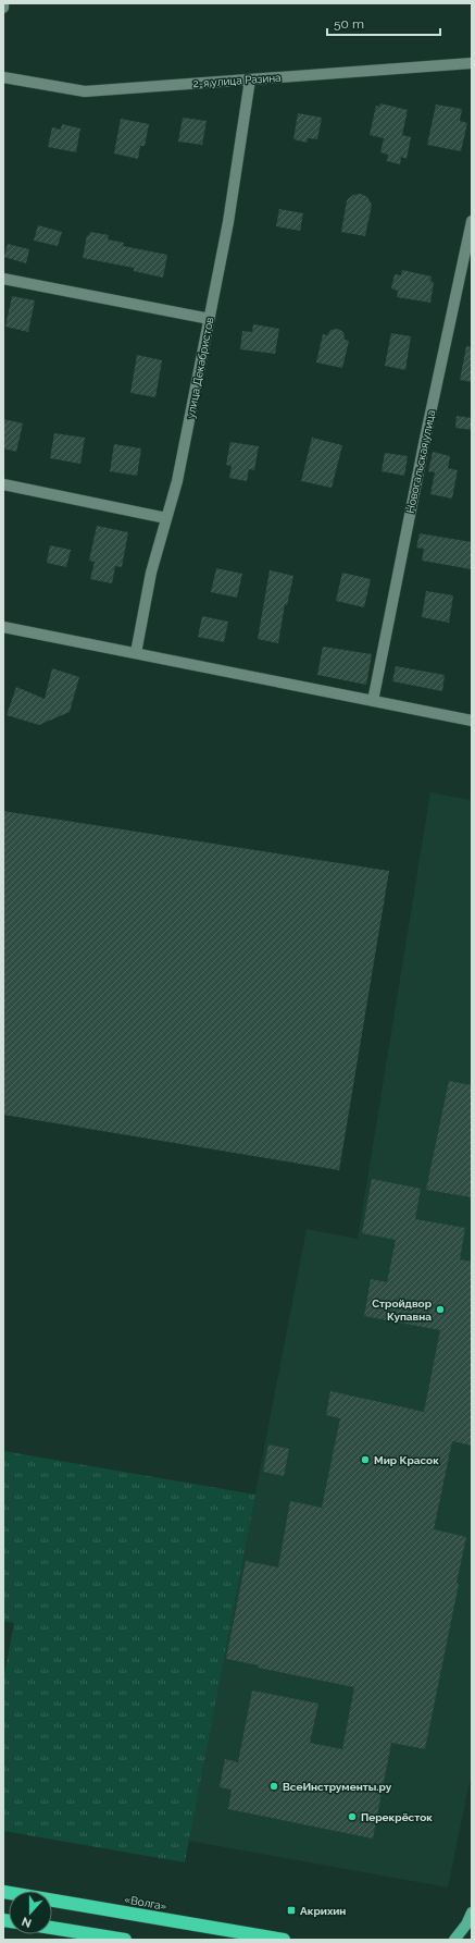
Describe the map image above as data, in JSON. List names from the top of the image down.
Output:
{
  "streets": {
    "highway": ["«Волга»"],
    "street": ["2-я улица Разина", "улица Декабристов", "Новогальская улица"]
  },
  "crossings": [
    ["2-я улица Разина", "улица Декабристов"]
  ],
  "places": {
    "other": [
      "Стройдвор Купавна",
      "Мир Красок",
      "ВсеИнструменты.ру",
      "Перекрёсток"
    ],
    "transit": ["Акрихин"]
  },
  "scale_bar": "50 m",
  "north": "bottom"
}
